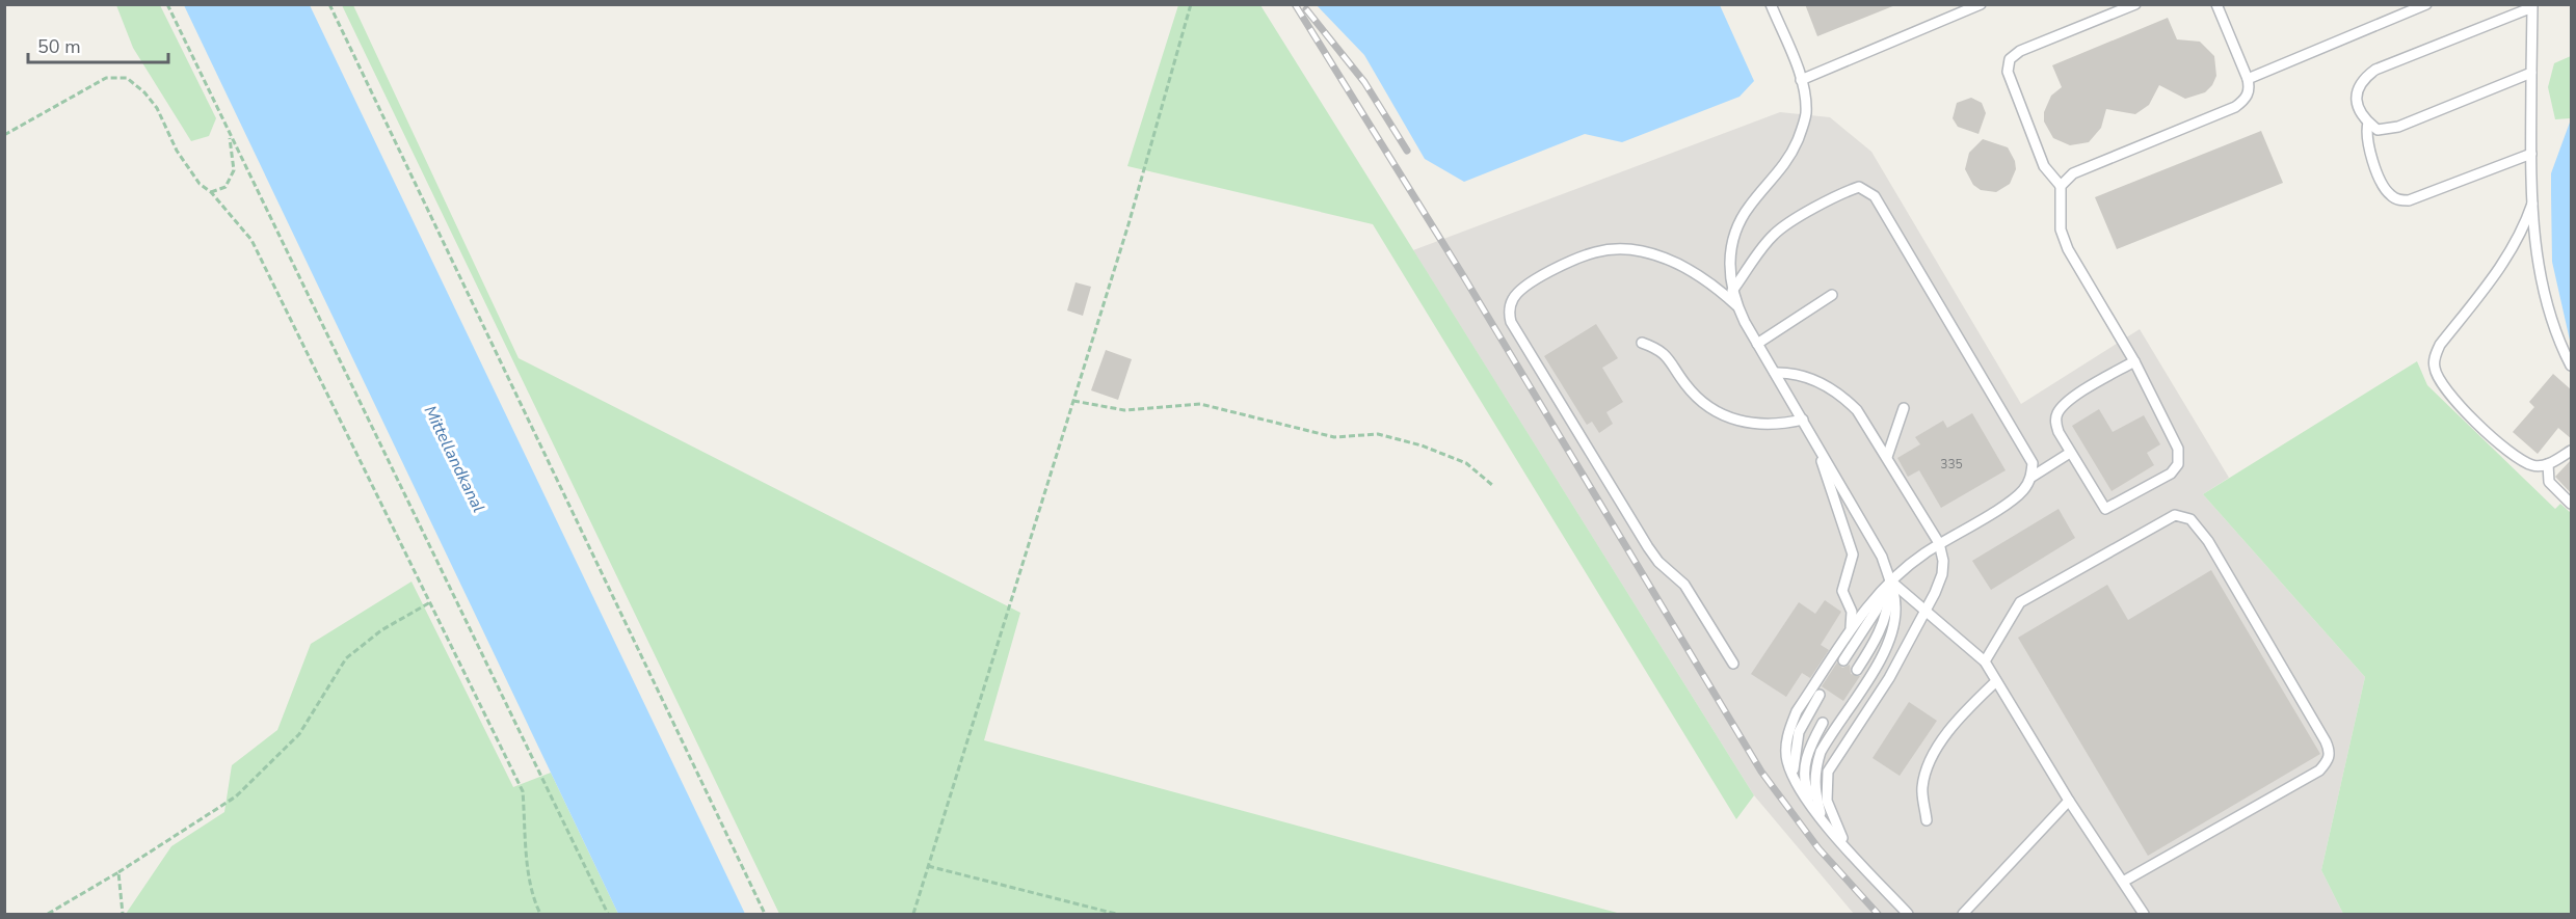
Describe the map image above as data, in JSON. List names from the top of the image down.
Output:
{
  "water": ["Mittellandkanal"],
  "house_numbers": ["335"],
  "scale_bar": "50 m"
}
